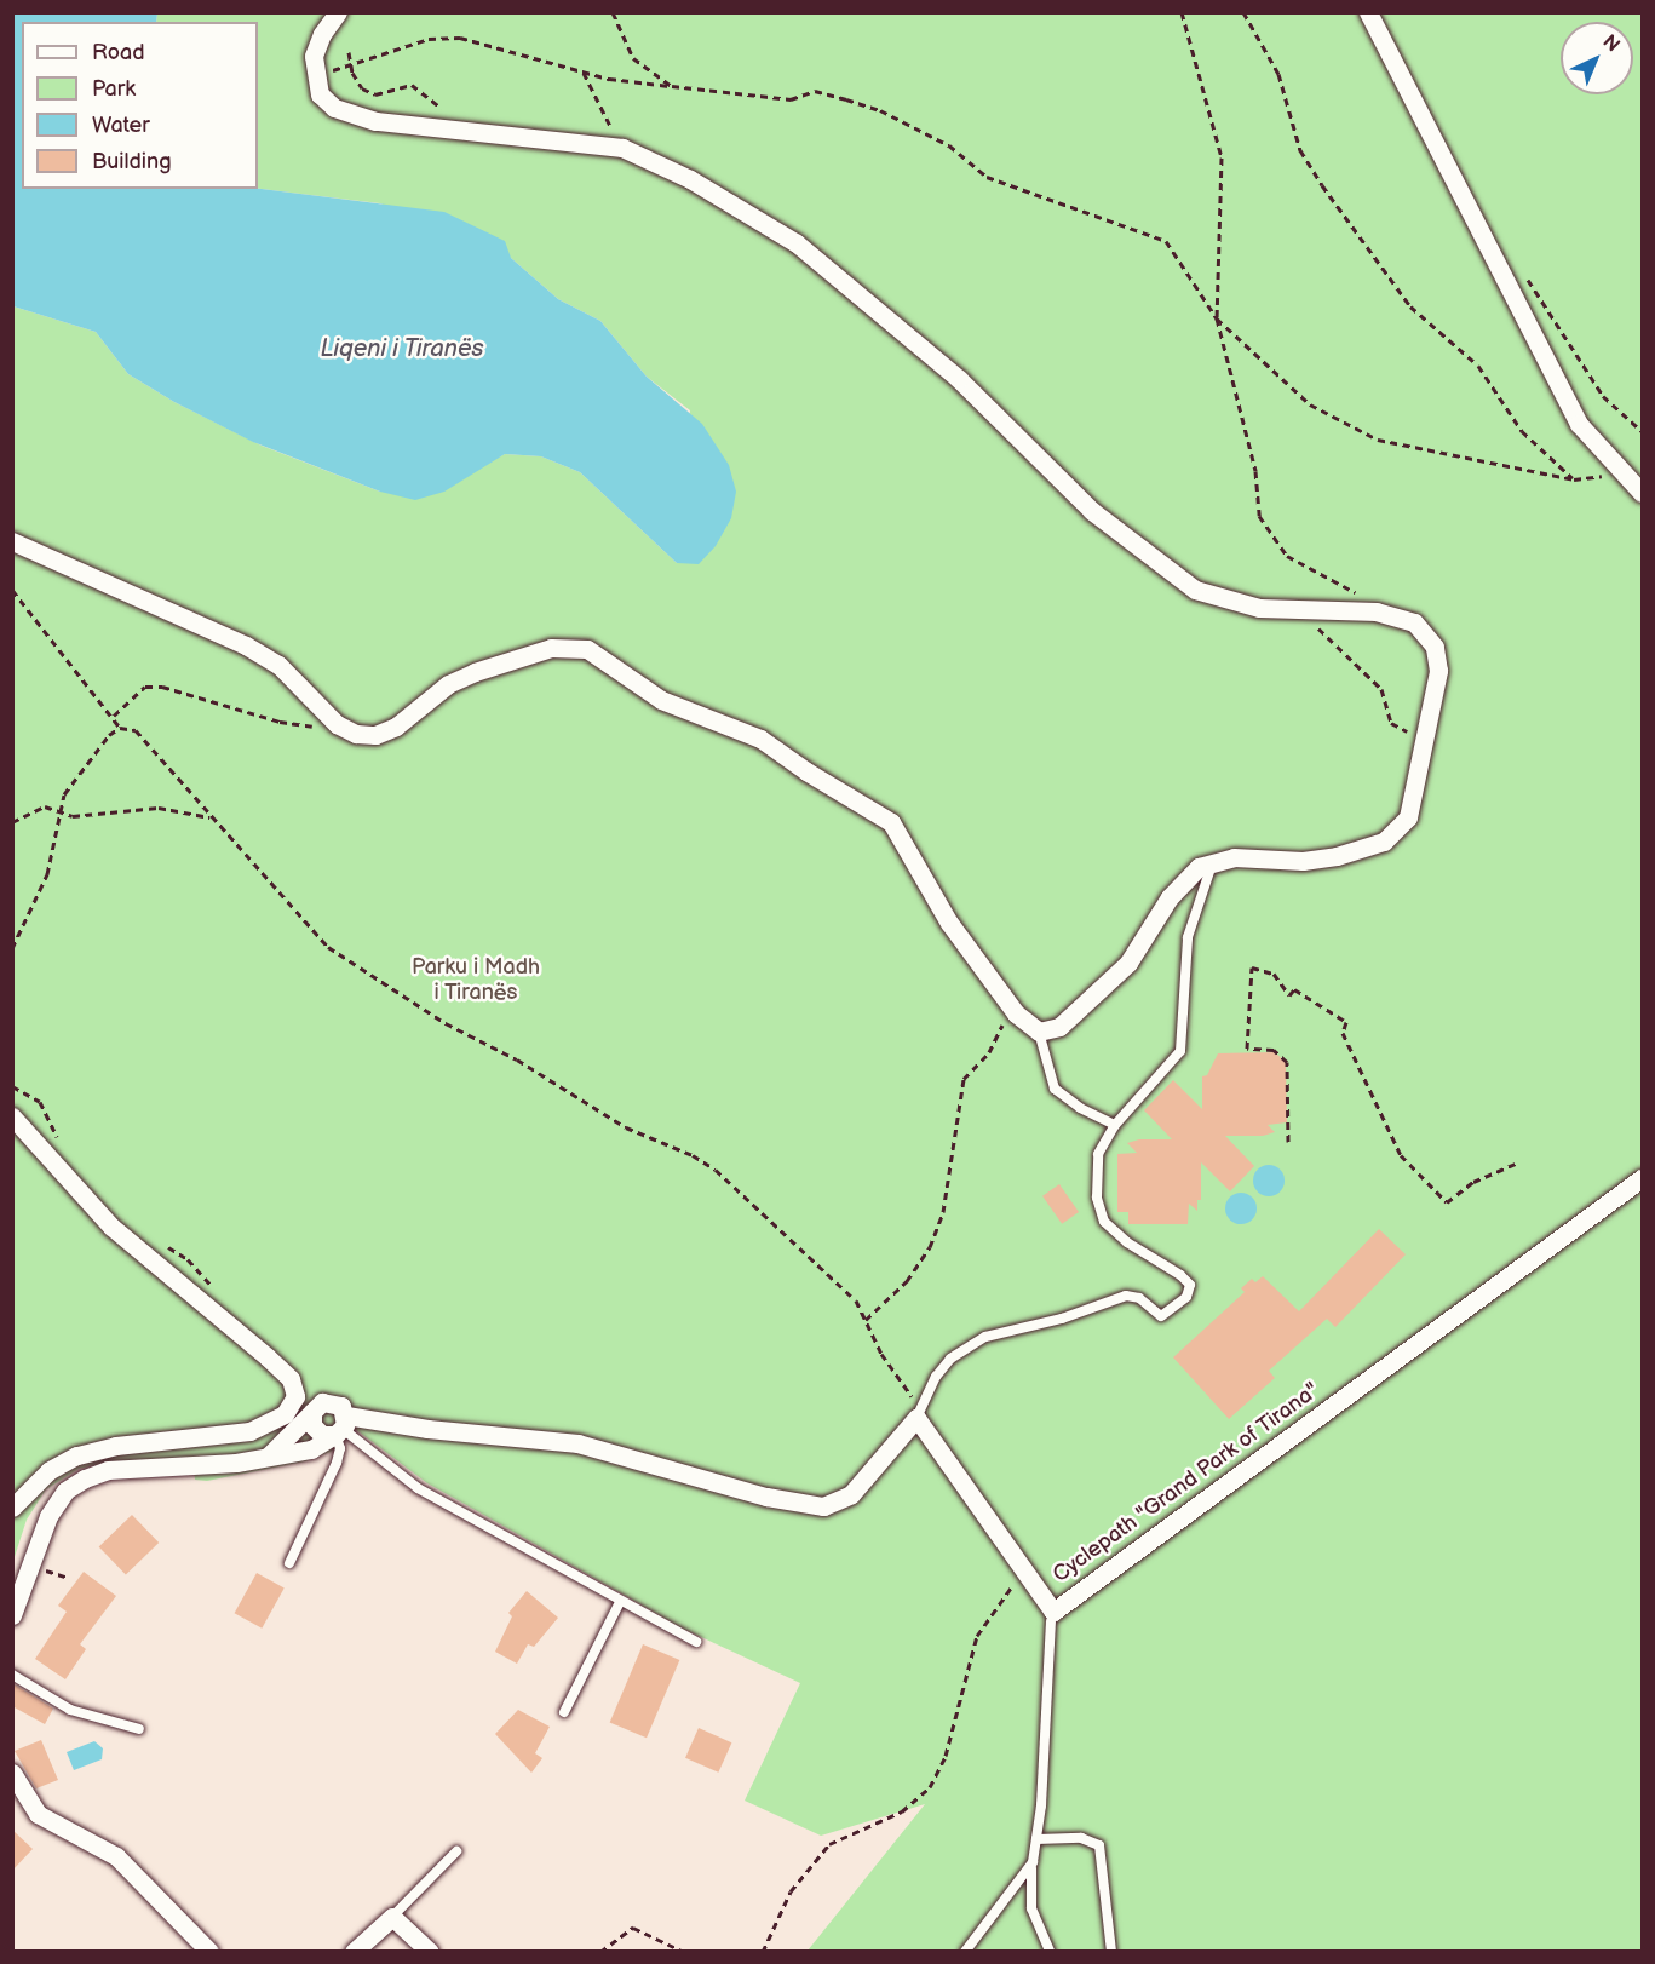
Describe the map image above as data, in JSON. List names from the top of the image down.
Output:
{
  "water": ["Liqeni i Tiranës"],
  "parks": ["Parku i Madh i Tiranës"],
  "legend": [
    "Road",
    "Park",
    "Water",
    "Building"
  ],
  "north": "top right"
}
